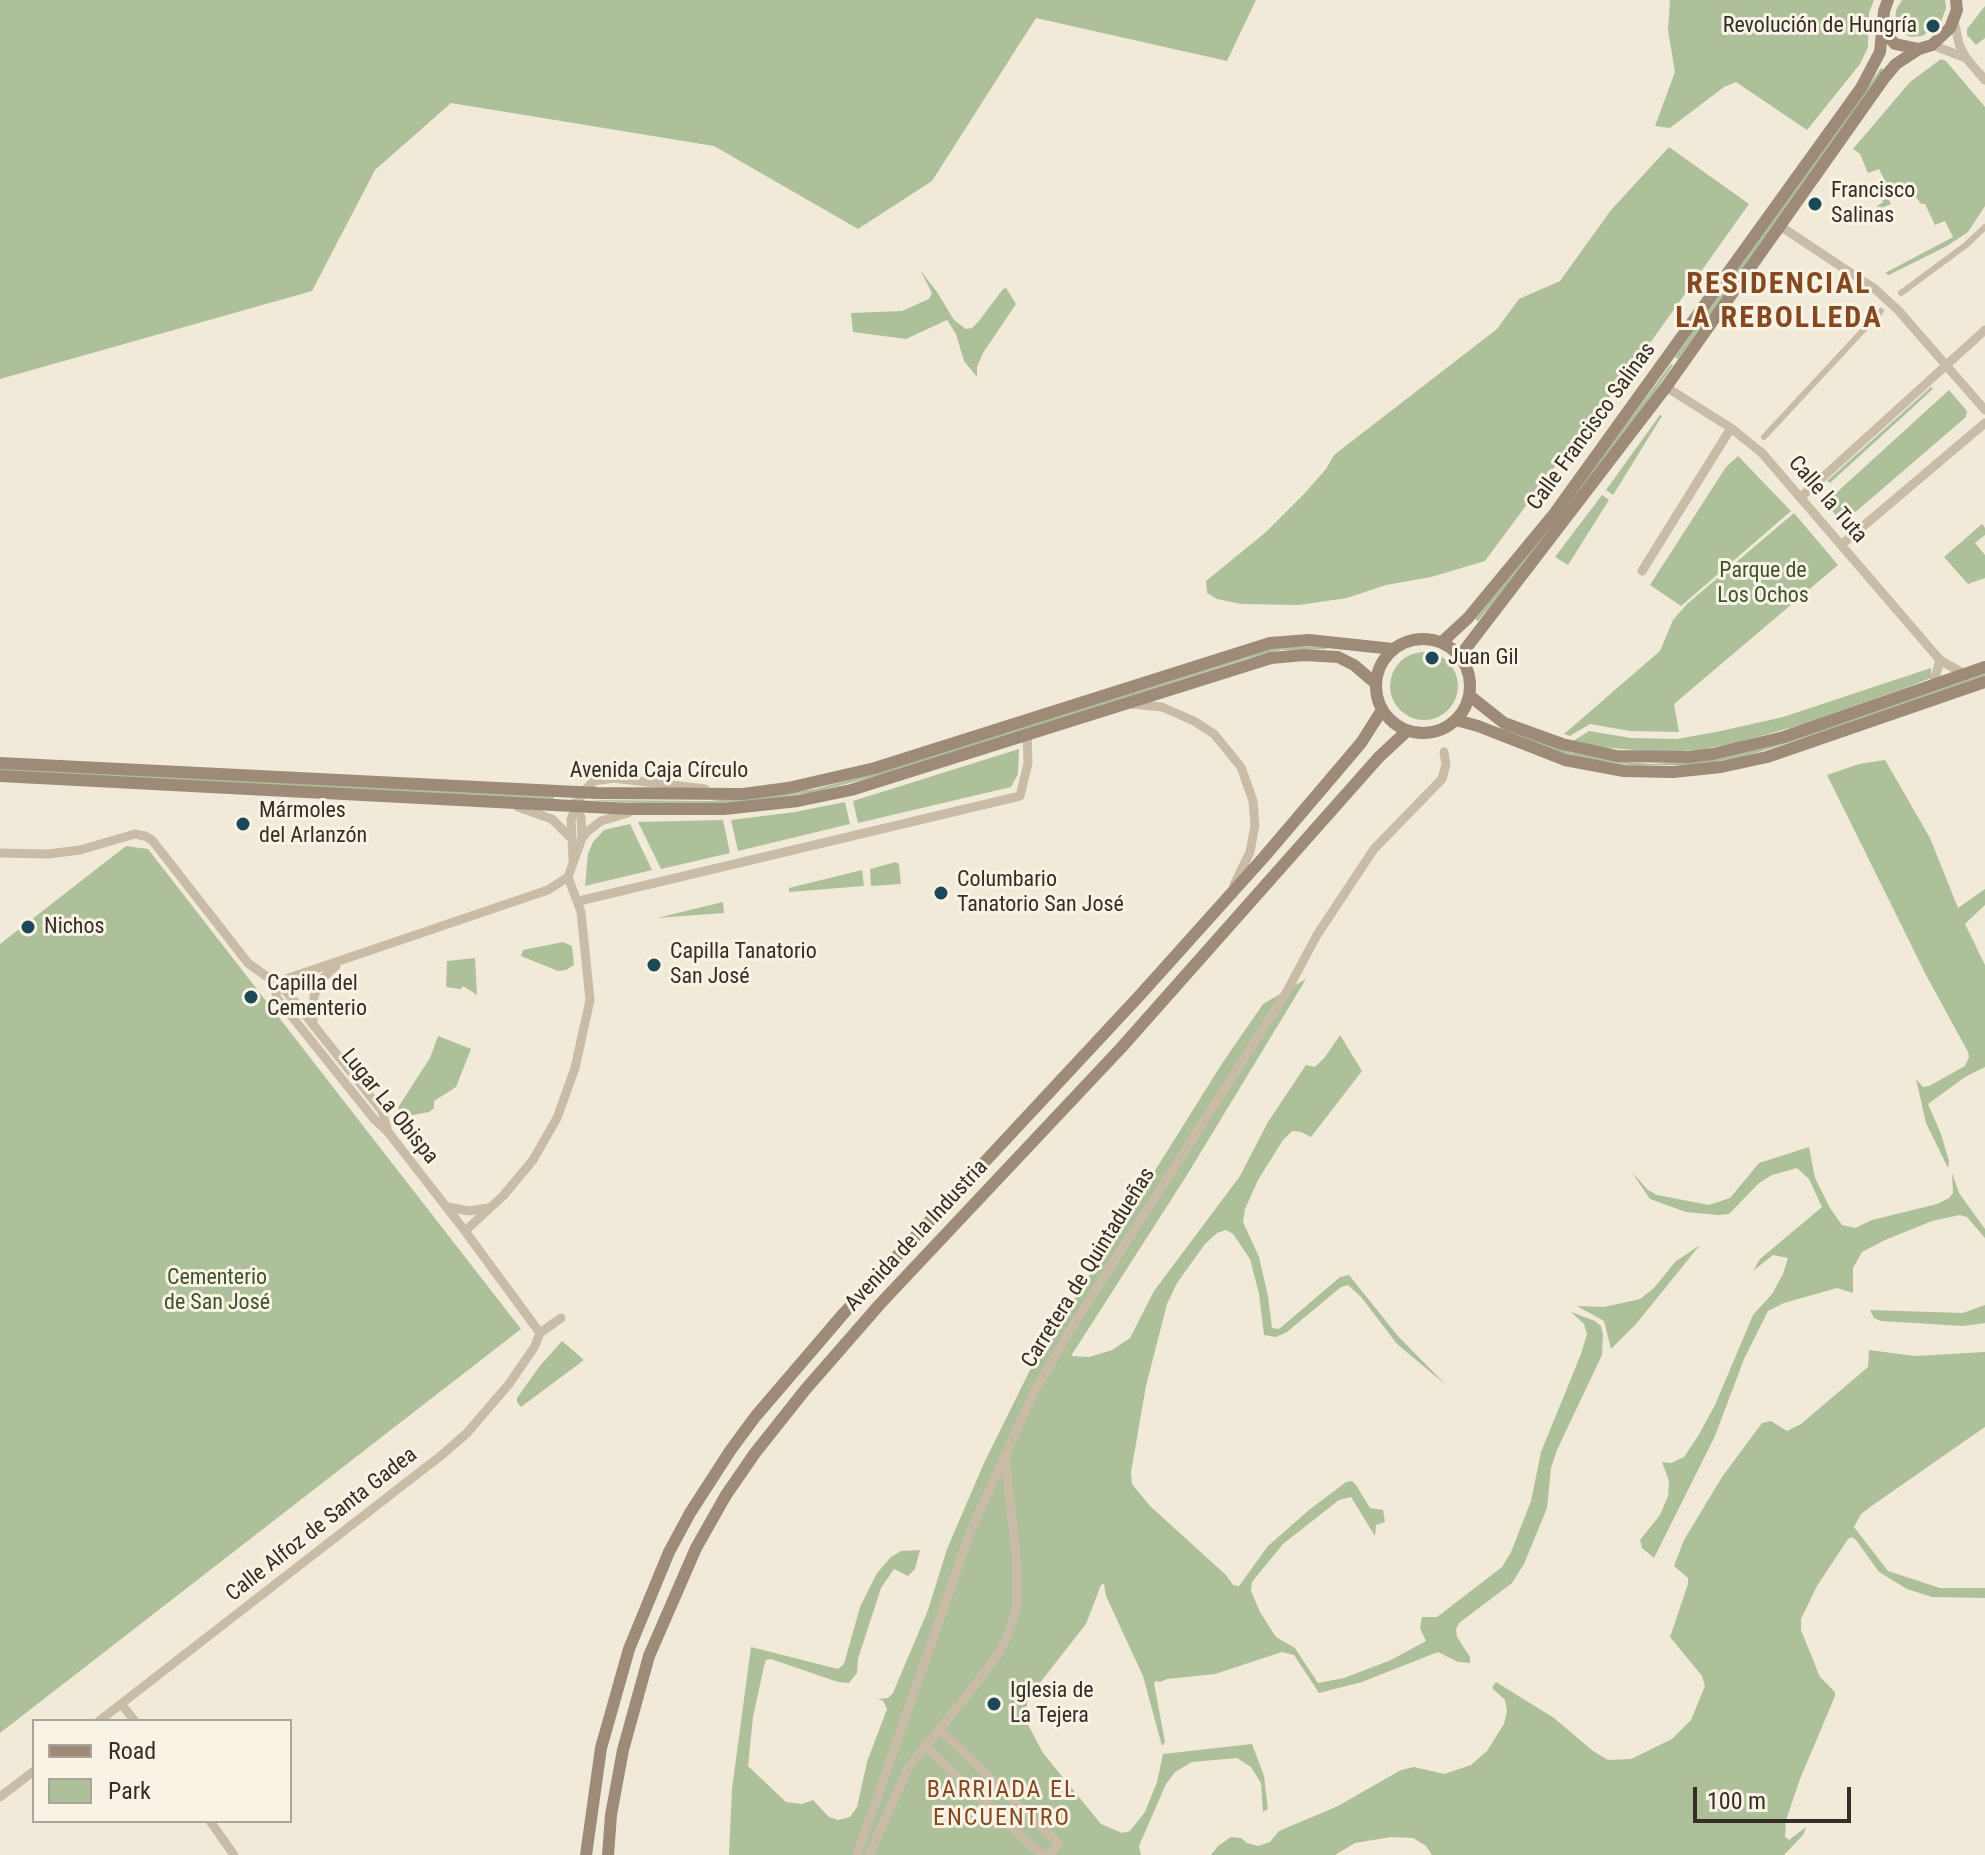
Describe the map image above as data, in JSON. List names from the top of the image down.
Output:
{
  "streets": {
    "main road": ["Calle Francisco Salinas", "Avenida Caja Círculo", "Avenida de la Industria"],
    "street": [
      "Calle la Tuta",
      "Lugar La Obispa",
      "Carretera de Quintadueñas",
      "Calle Alfoz de Santa Gadea"
    ]
  },
  "crossings": [
    ["Calle Francisco Salinas", "Calle la Tuta"],
    ["Calle Francisco Salinas", "Avenida Caja Círculo"],
    ["Calle Francisco Salinas", "Avenida de la Industria"],
    ["Avenida Caja Círculo", "Avenida de la Industria"],
    ["Lugar La Obispa", "Calle Alfoz de Santa Gadea"]
  ],
  "districts": ["RESIDENCIAL LA REBOLLEDA", "BARRIADA EL ENCUENTRO"],
  "parks": ["Parque de Los Ochos", "Cementerio de San José"],
  "places": [
    "Revolución de Hungría",
    "Francisco Salinas",
    "Juan Gil",
    "Mármoles del Arlanzón",
    "Columbario Tanatorio San José",
    "Nichos",
    "Capilla Tanatorio San José",
    "Capilla del Cementerio",
    "Iglesia de La Tejera"
  ],
  "legend": ["Road", "Park"],
  "scale_bar": "100 m"
}
